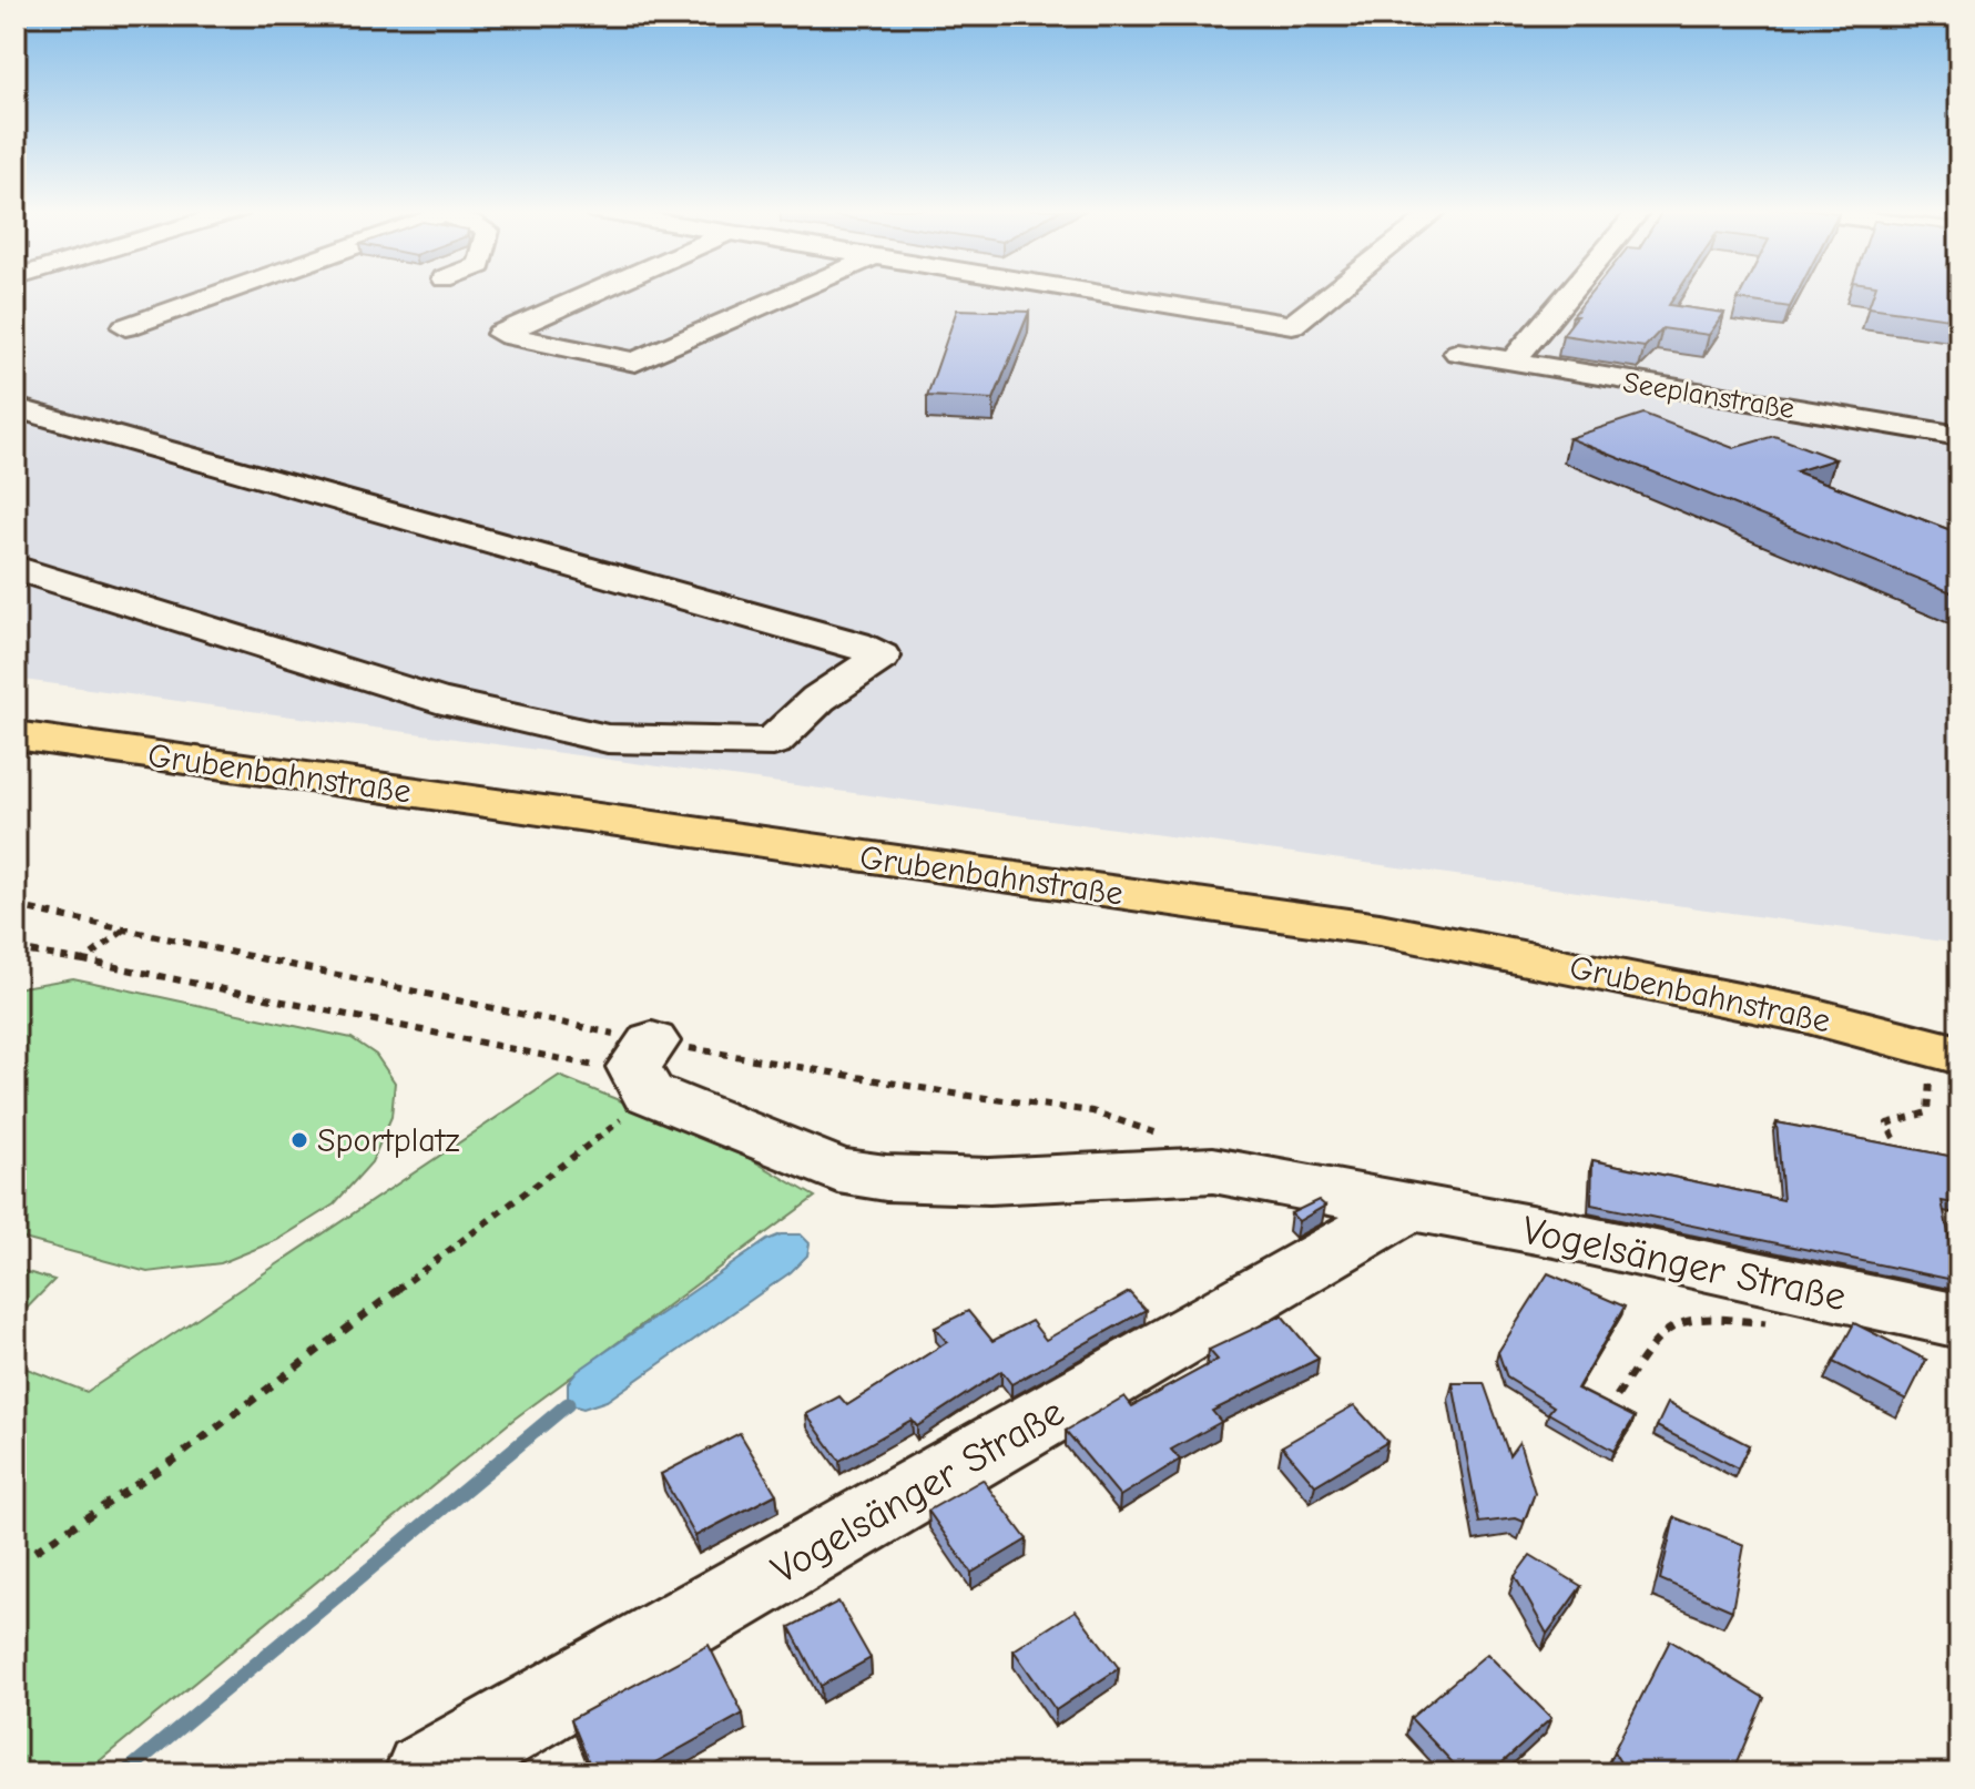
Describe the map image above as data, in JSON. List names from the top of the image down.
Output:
{
  "streets": {
    "main road": ["Grubenbahnstraße"],
    "street": ["Seeplanstraße", "Vogelsänger Straße"]
  },
  "places": ["Sportplatz"]
}
